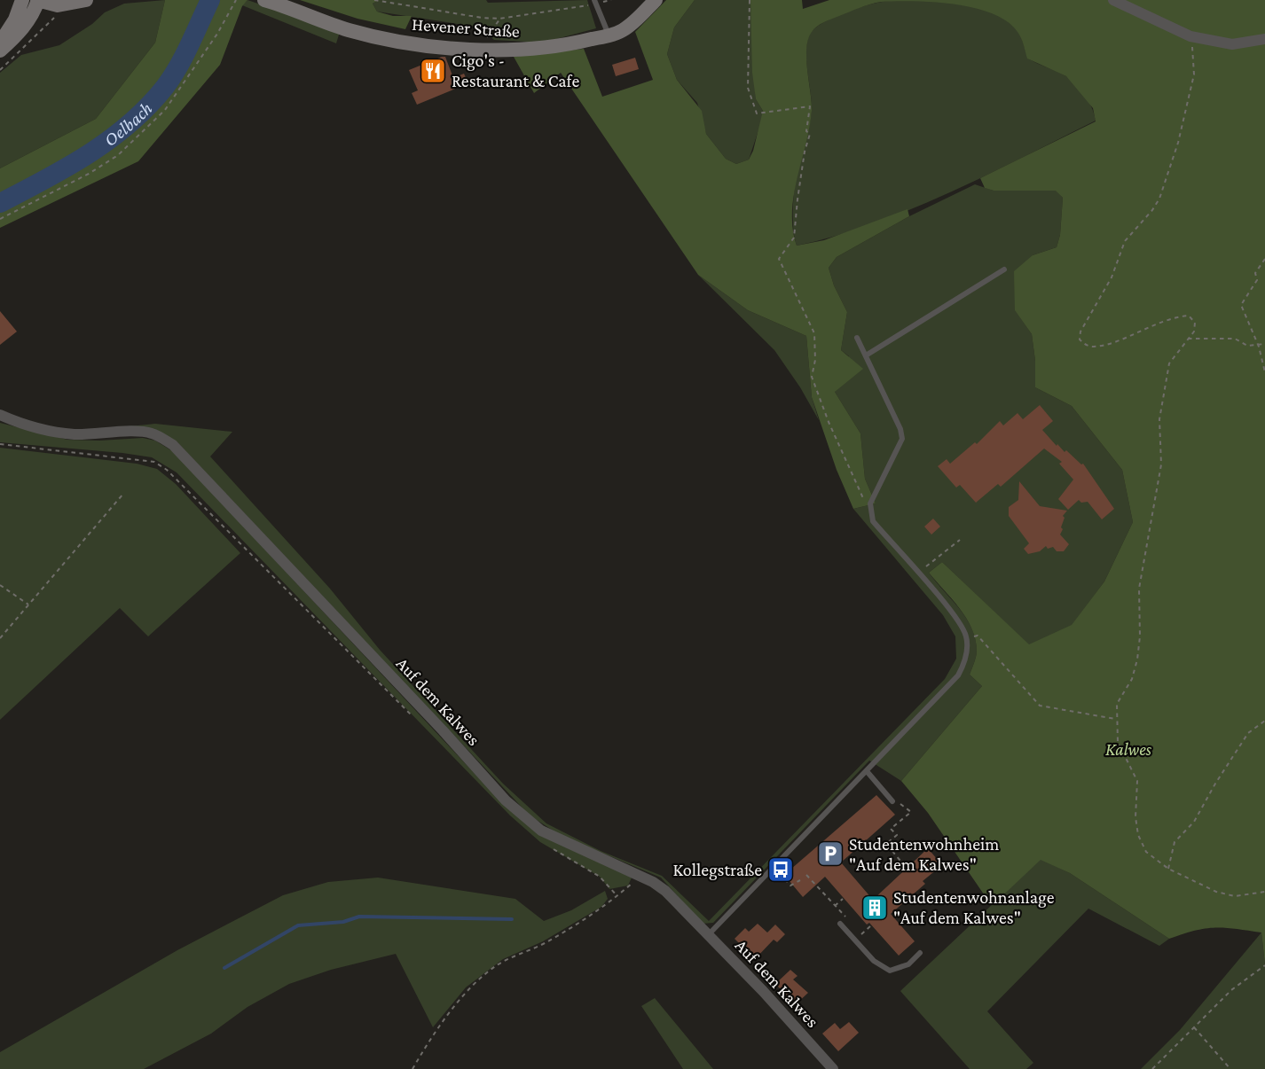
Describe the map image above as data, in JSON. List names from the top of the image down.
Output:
{
  "streets": {
    "street": ["Hevener Straße", "Auf dem Kalwes"]
  },
  "water": ["Oelbach"],
  "parks": ["Kalwes"],
  "places": {
    "restaurant": ["Cigo's - Restaurant & Cafe"],
    "parking": ["Studentenwohnheim \"Auf dem Kalwes\""],
    "bus stop": ["Kollegstraße"],
    "building": ["Studentenwohnanlage \"Auf dem Kalwes\""]
  }
}
